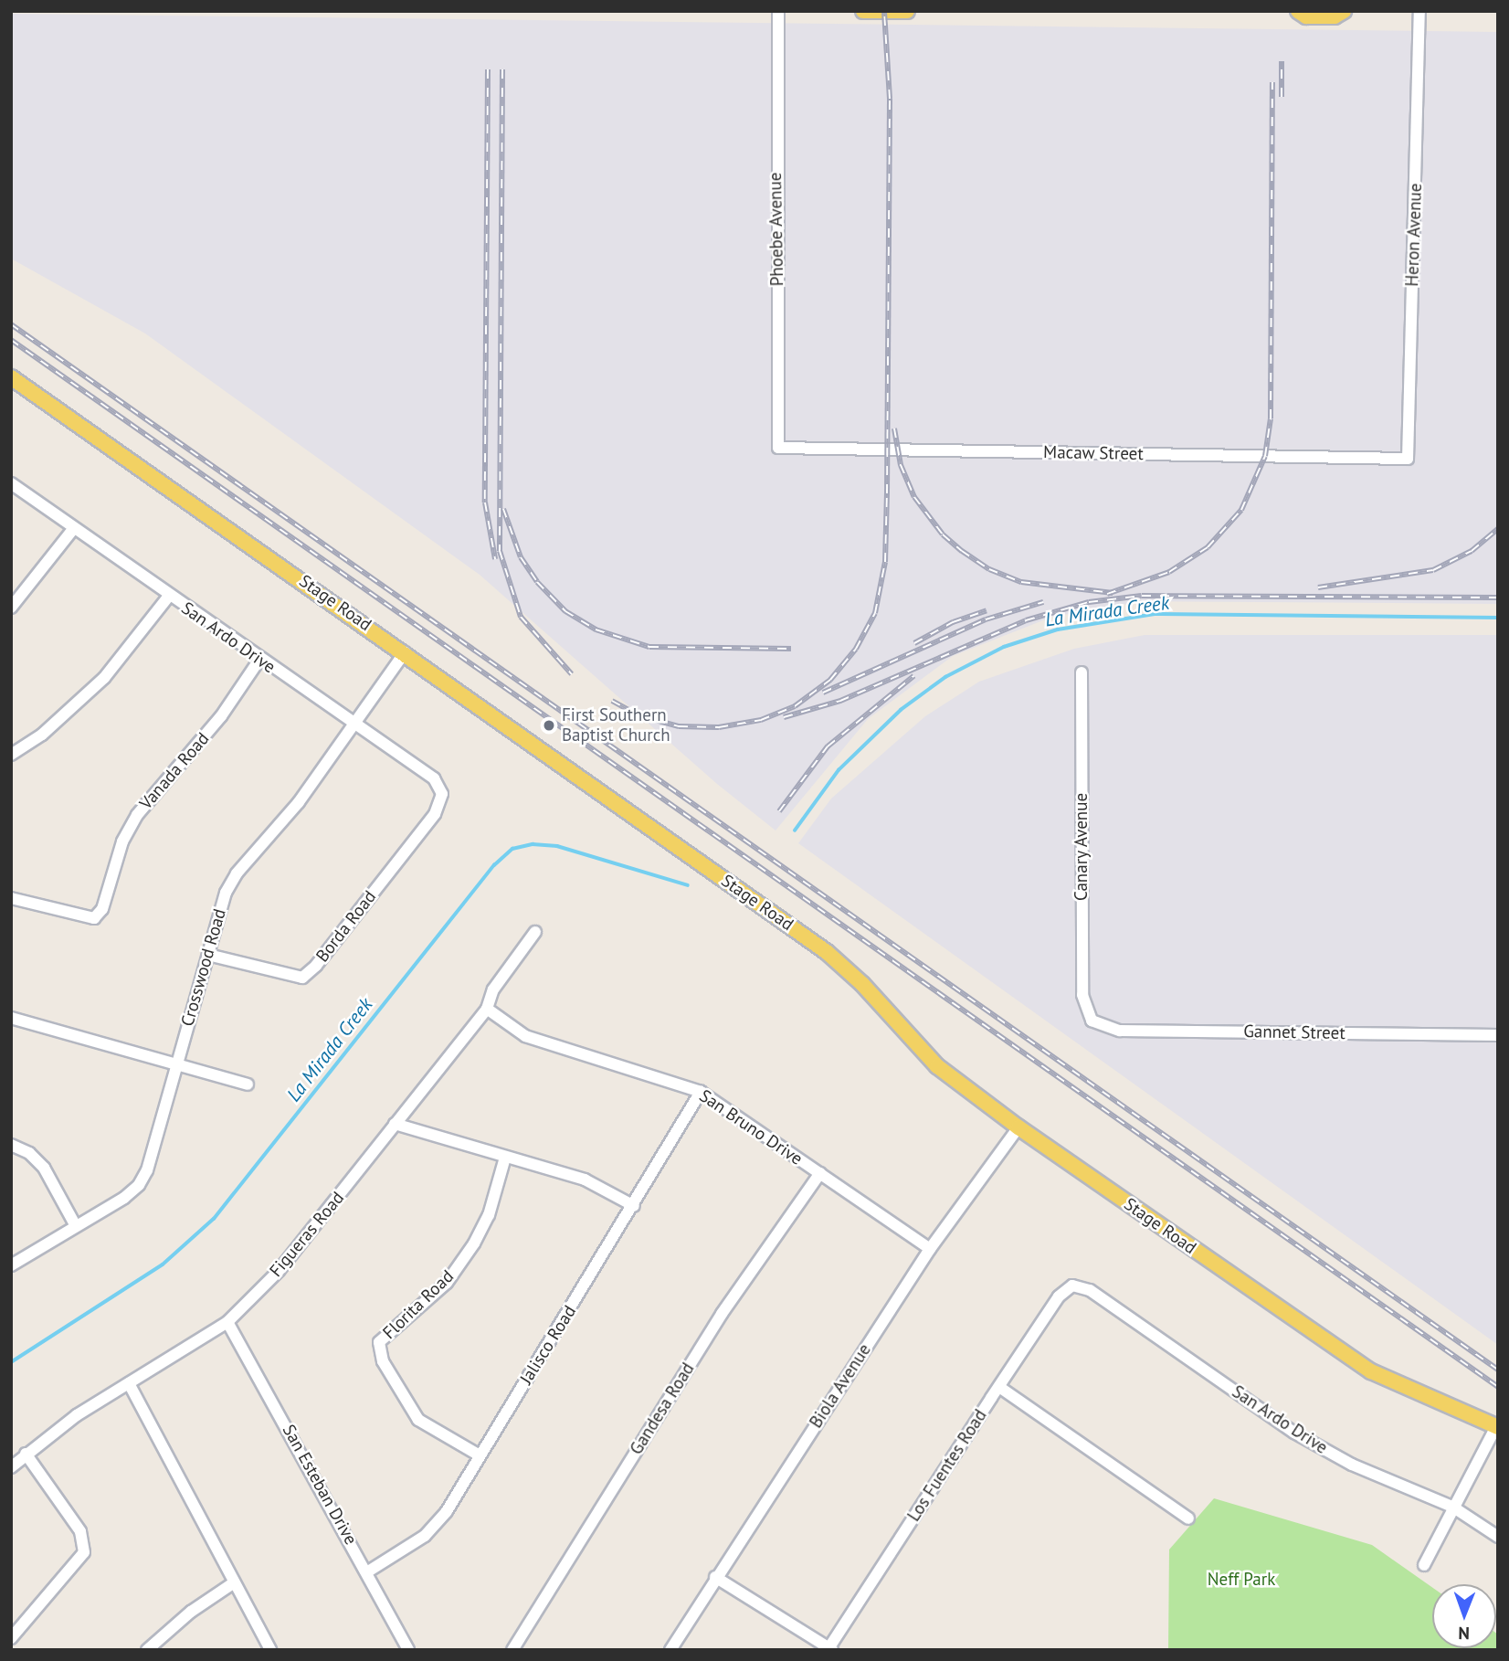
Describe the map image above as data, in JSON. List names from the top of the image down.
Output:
{
  "streets": {
    "main road": ["Stage Road"],
    "street": [
      "Phoebe Avenue",
      "Heron Avenue",
      "Macaw Street",
      "San Ardo Drive",
      "Vanada Road",
      "Canary Avenue",
      "Borda Road",
      "Crosswood Road",
      "Gannet Street",
      "San Bruno Drive",
      "Figueras Road",
      "Florita Road",
      "Jalisco Road",
      "Biola Avenue",
      "Gandesa Road",
      "Los Fuentes Road",
      "San Esteban Drive"
    ]
  },
  "crossings": [
    ["Phoebe Avenue", "Macaw Street"],
    ["Heron Avenue", "Macaw Street"],
    ["Stage Road", "Crosswood Road"],
    ["Stage Road", "Biola Avenue"],
    ["San Ardo Drive", "Vanada Road"],
    ["San Ardo Drive", "Borda Road"],
    ["San Ardo Drive", "Crosswood Road"],
    ["San Ardo Drive", "Los Fuentes Road"],
    ["Canary Avenue", "Gannet Street"],
    ["Borda Road", "Crosswood Road"],
    ["San Bruno Drive", "Figueras Road"],
    ["San Bruno Drive", "Jalisco Road"],
    ["San Bruno Drive", "Biola Avenue"],
    ["San Bruno Drive", "Gandesa Road"],
    ["Figueras Road", "San Esteban Drive"],
    ["Florita Road", "Jalisco Road"],
    ["Jalisco Road", "San Esteban Drive"]
  ],
  "water": ["La Mirada Creek"],
  "parks": ["Neff Park"],
  "places": ["First Southern Baptist Church"],
  "north": "bottom"
}
